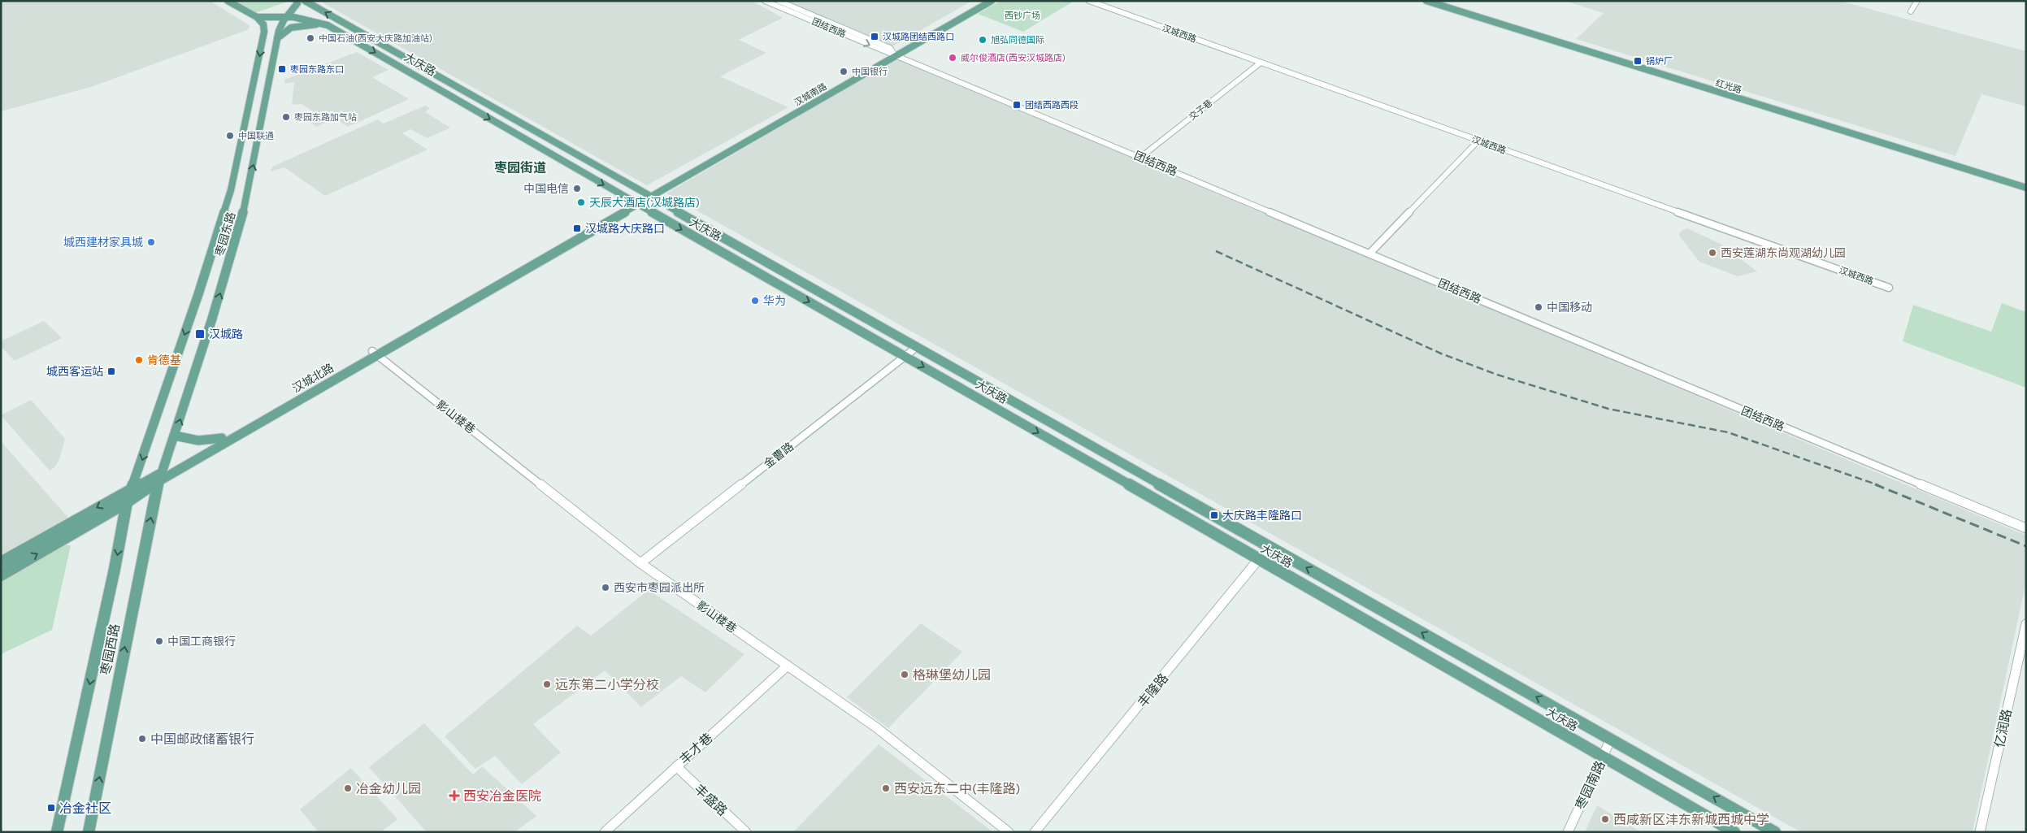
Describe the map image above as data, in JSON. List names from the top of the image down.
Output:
{
  "streets": {
    "main road": [
      "大庆路",
      "红光路",
      "汉城南路",
      "枣园东路",
      "汉城北路",
      "枣园西路"
    ],
    "street": [
      "团结西路",
      "汉城西路",
      "交子巷",
      "影山楼巷",
      "金曹路",
      "丰隆路",
      "亿润路",
      "丰才巷",
      "枣园南路",
      "丰盛路"
    ]
  },
  "crossings": [
    ["团结西路", "汉城南路"],
    ["团结西路", "交子巷"],
    ["汉城西路", "交子巷"],
    ["大庆路", "汉城南路"],
    ["大庆路", "枣园东路"],
    ["大庆路", "汉城北路"],
    ["大庆路", "金曹路"],
    ["大庆路", "丰隆路"],
    ["大庆路", "枣园南路"],
    ["汉城南路", "汉城北路"],
    ["枣园东路", "汉城北路"],
    ["枣园东路", "枣园西路"],
    ["汉城北路", "影山楼巷"],
    ["汉城北路", "枣园西路"],
    ["影山楼巷", "金曹路"],
    ["影山楼巷", "丰才巷"],
    ["丰才巷", "丰盛路"]
  ],
  "districts": ["枣园街道"],
  "parks": ["西钞广场"],
  "places": {
    "transit": [
      "汉城路团结西路口",
      "锅炉厂",
      "枣园东路东口",
      "团结西路西段",
      "汉城路大庆路口",
      "汉城路",
      "城西客运站",
      "大庆路丰隆路口",
      "冶金社区"
    ],
    "other": [
      "中国石油(西安大庆路加油站)",
      "旭弘同德国际",
      "威尔俊酒店(西安汉城路店)",
      "中国银行",
      "枣园东路加气站",
      "中国联通",
      "中国电信",
      "天辰大酒店(汉城路店)",
      "城西建材家具城",
      "西安莲湖东尚观湖幼儿园",
      "华为",
      "中国移动",
      "肯德基",
      "西安市枣园派出所",
      "中国工商银行",
      "格琳堡幼儿园",
      "远东第二小学分校",
      "中国邮政储蓄银行",
      "冶金幼儿园",
      "西安远东二中(丰隆路)",
      "西咸新区沣东新城西城中学"
    ],
    "health": ["西安冶金医院"]
  }
}
